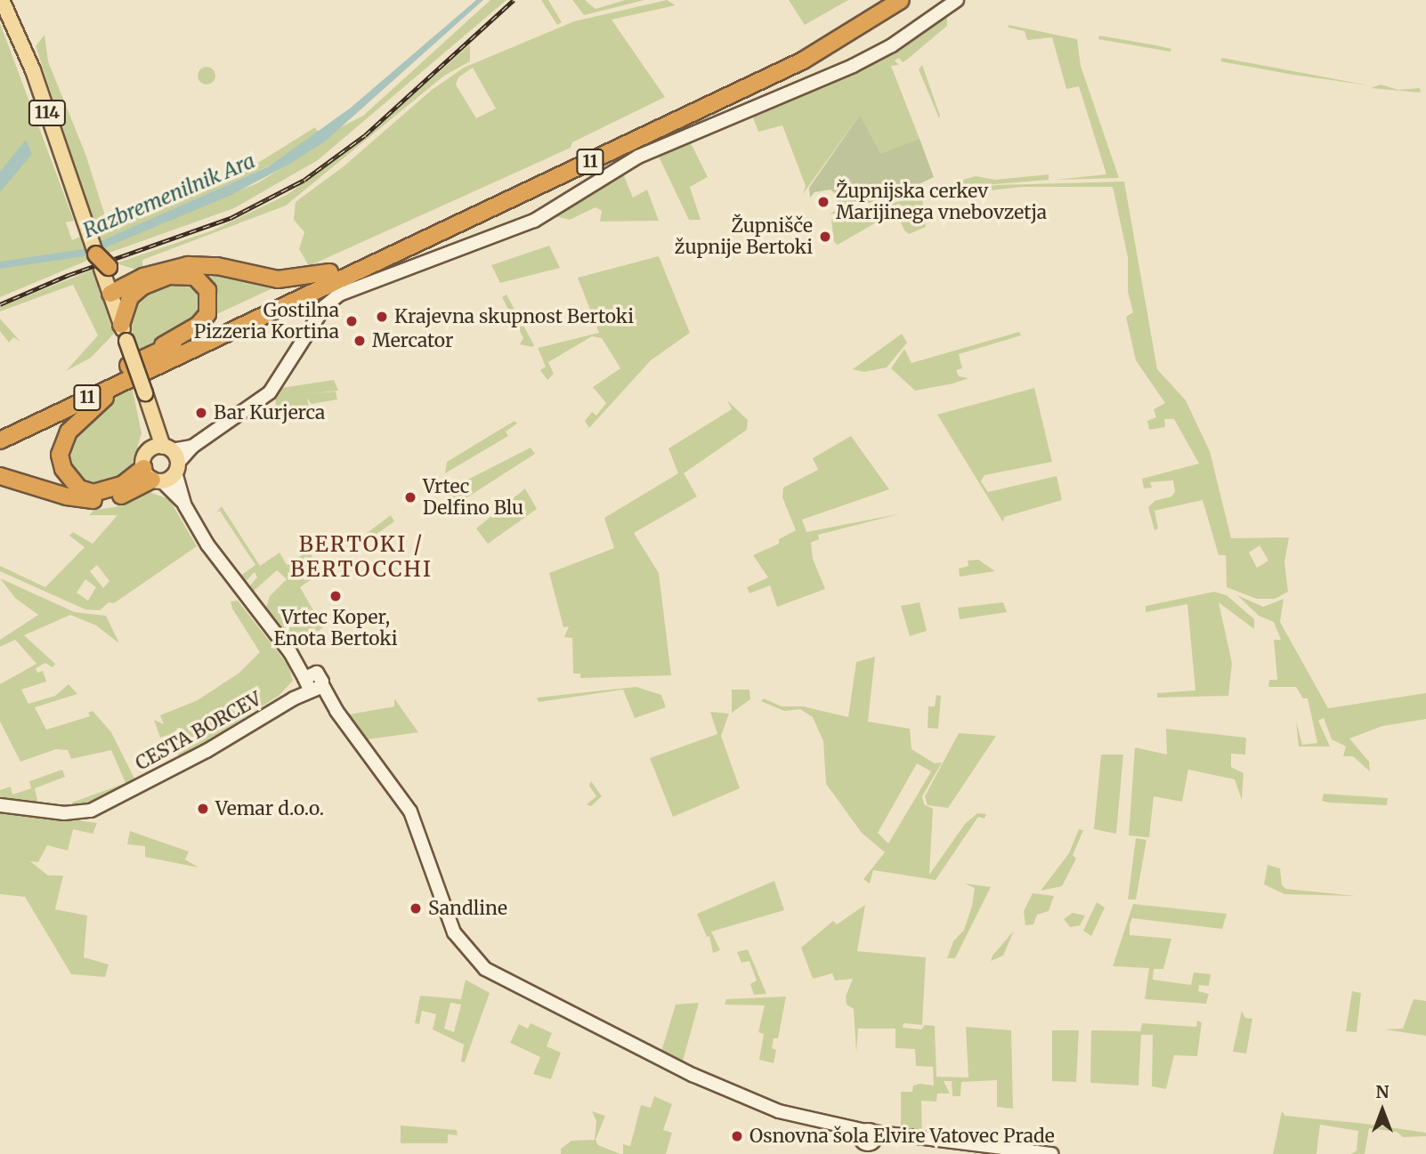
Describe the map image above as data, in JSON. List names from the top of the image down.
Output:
{
  "streets": {
    "highway": ["11"],
    "main road": ["114"],
    "street": ["CESTA BORCEV"]
  },
  "districts": ["BERTOKI / BERTOCCHI"],
  "water": ["Razbremenilnik Ara"],
  "places": [
    "Župnijska cerkev Marijinega vnebovzetja",
    "Župnišče župnije Bertoki",
    "Krajevna skupnost Bertoki",
    "Gostilna Pizzeria Kortina",
    "Mercator",
    "Bar Kurjerca",
    "Vrtec Delfino Blu",
    "Vrtec Koper, Enota Bertoki",
    "Vemar d.o.o.",
    "Sandline",
    "Osnovna šola Elvire Vatovec Prade"
  ],
  "north": "top"
}
